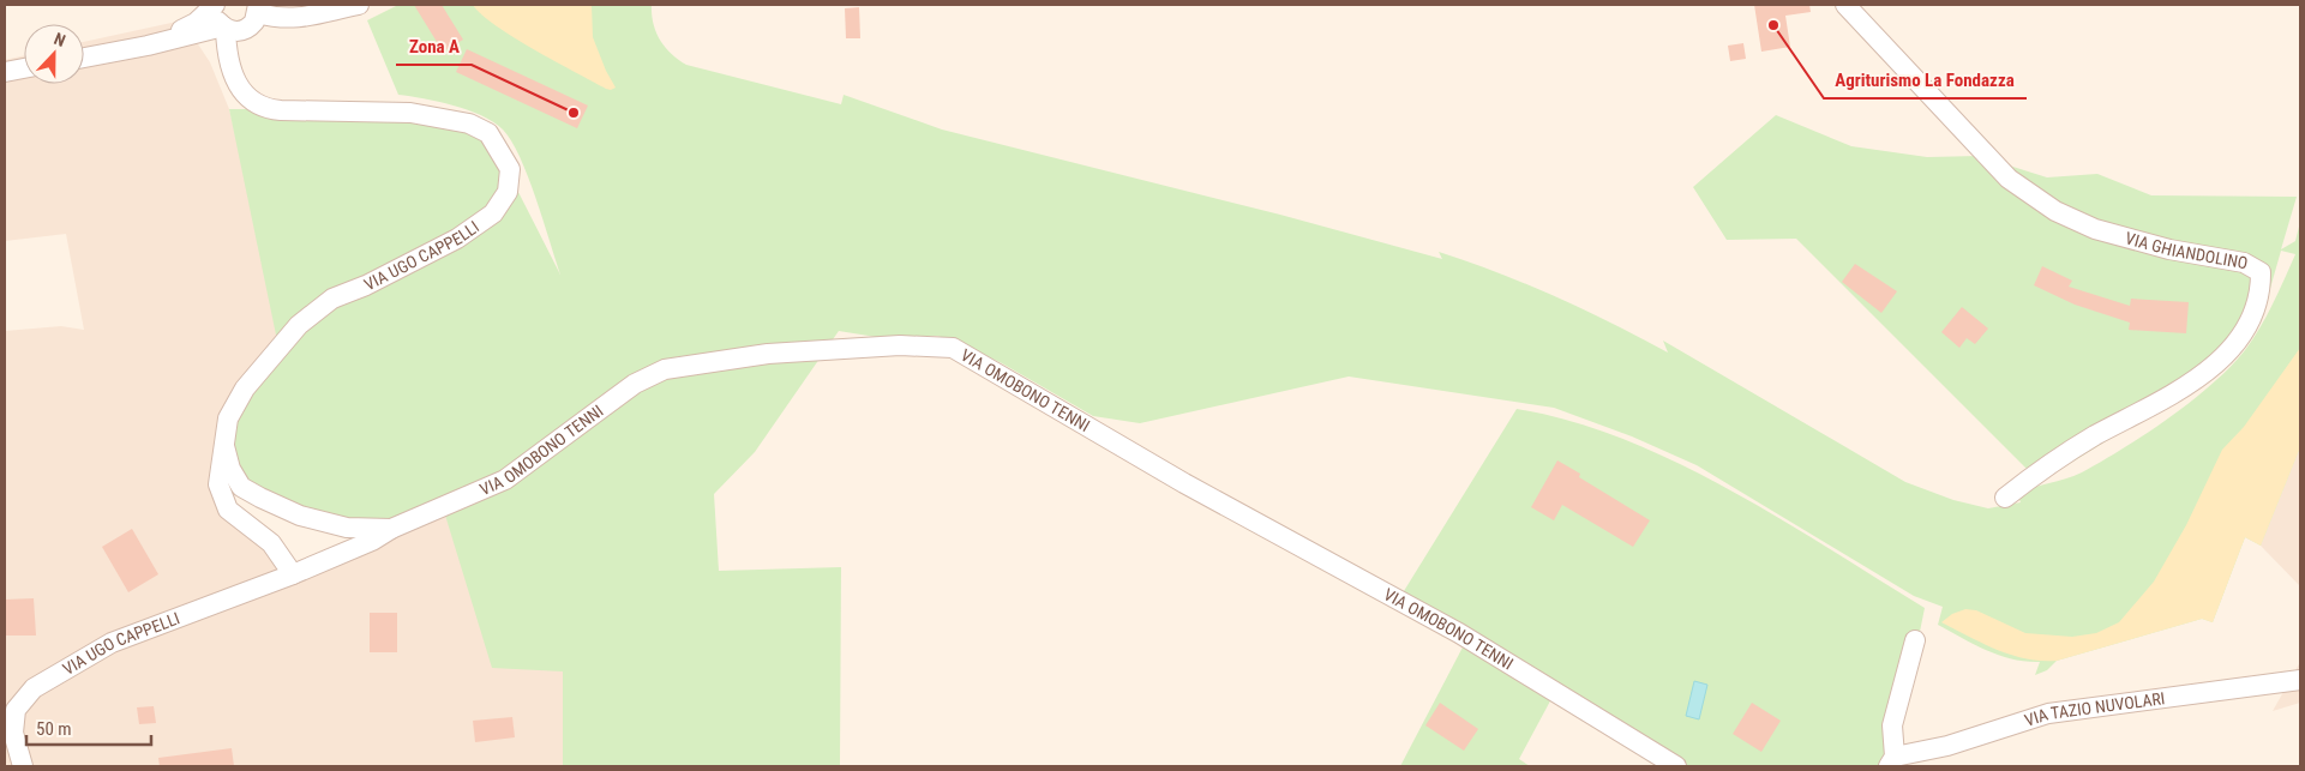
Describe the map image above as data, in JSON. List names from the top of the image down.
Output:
{
  "streets": {
    "street": [
      "VIA GHIANDOLINO",
      "VIA UGO CAPPELLI",
      "VIA OMOBONO TENNI",
      "VIA TAZIO NUVOLARI"
    ]
  },
  "crossings": [
    ["VIA UGO CAPPELLI", "VIA OMOBONO TENNI"]
  ],
  "places": ["Agriturismo La Fondazza", "Zona A"],
  "scale_bar": "50 m",
  "north": "top"
}
